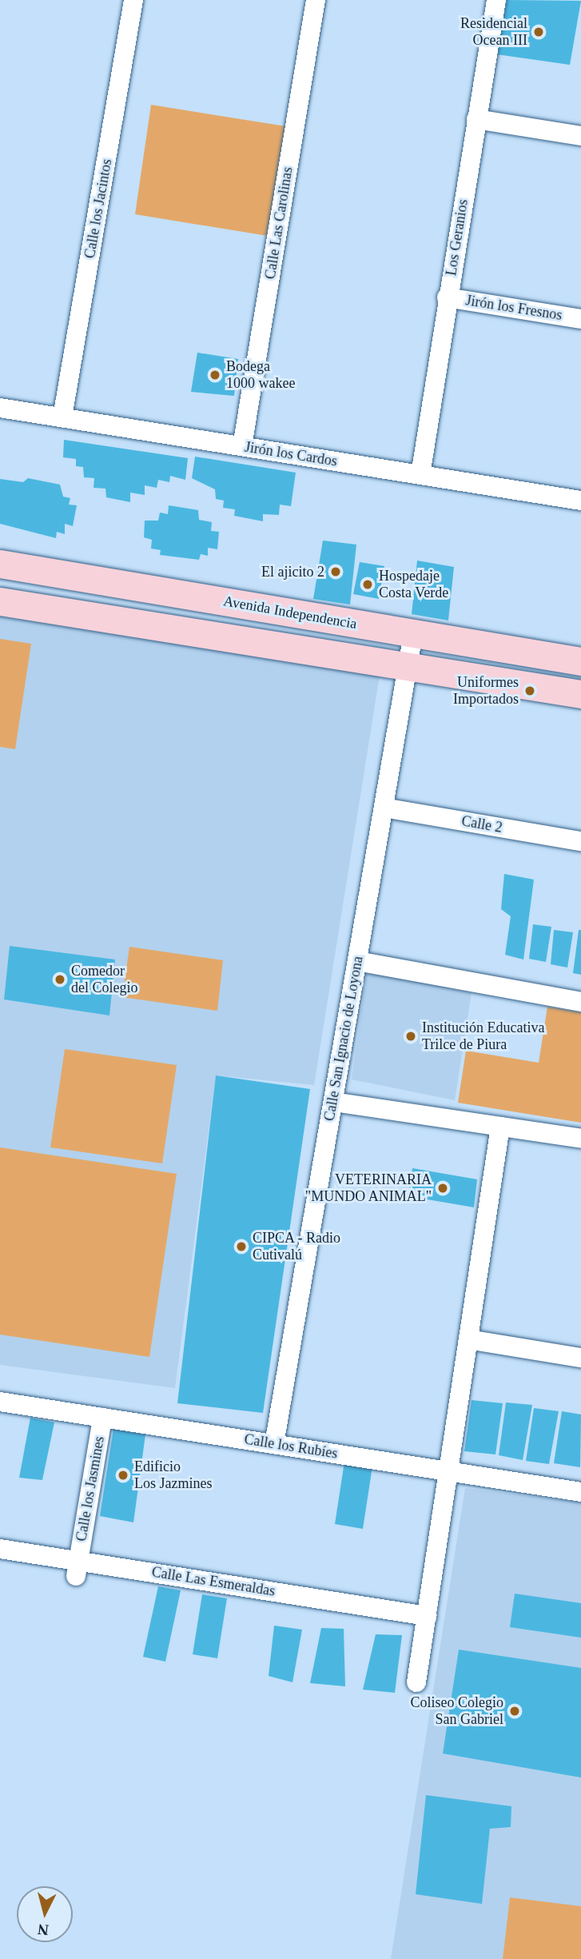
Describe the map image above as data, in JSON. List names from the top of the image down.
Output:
{
  "streets": {
    "main road": ["Avenida Independencia"],
    "street": [
      "Calle los Jacintos",
      "Calle Las Carolinas",
      "Los Geranios",
      "Jirón los Fresnos",
      "Jirón los Cardos",
      "Calle 2",
      "Calle San Ignacio de Loyona",
      "Calle los Rubíes",
      "Calle los Jasmines",
      "Calle Las Esmeraldas"
    ]
  },
  "crossings": [
    ["Calle los Jacintos", "Jirón los Cardos"],
    ["Calle Las Carolinas", "Jirón los Cardos"],
    ["Los Geranios", "Jirón los Fresnos"],
    ["Los Geranios", "Jirón los Cardos"],
    ["Avenida Independencia", "Calle San Ignacio de Loyona"],
    ["Calle 2", "Calle San Ignacio de Loyona"],
    ["Calle San Ignacio de Loyona", "Calle los Rubíes"],
    ["Calle los Rubíes", "Calle los Jasmines"],
    ["Calle los Jasmines", "Calle Las Esmeraldas"]
  ],
  "places": [
    "Residencial Ocean III",
    "Bodega 1000 wakee",
    "El ajicito 2",
    "Hospedaje Costa Verde",
    "Uniformes Importados",
    "Comedor del Colegio",
    "Institución Educativa Trilce de Piura",
    "VETERINARIA \"MUNDO ANIMAL\"",
    "CIPCA - Radio Cutivalú",
    "Edificio Los Jazmines",
    "Coliseo Colegio San Gabriel"
  ],
  "north": "bottom"
}
